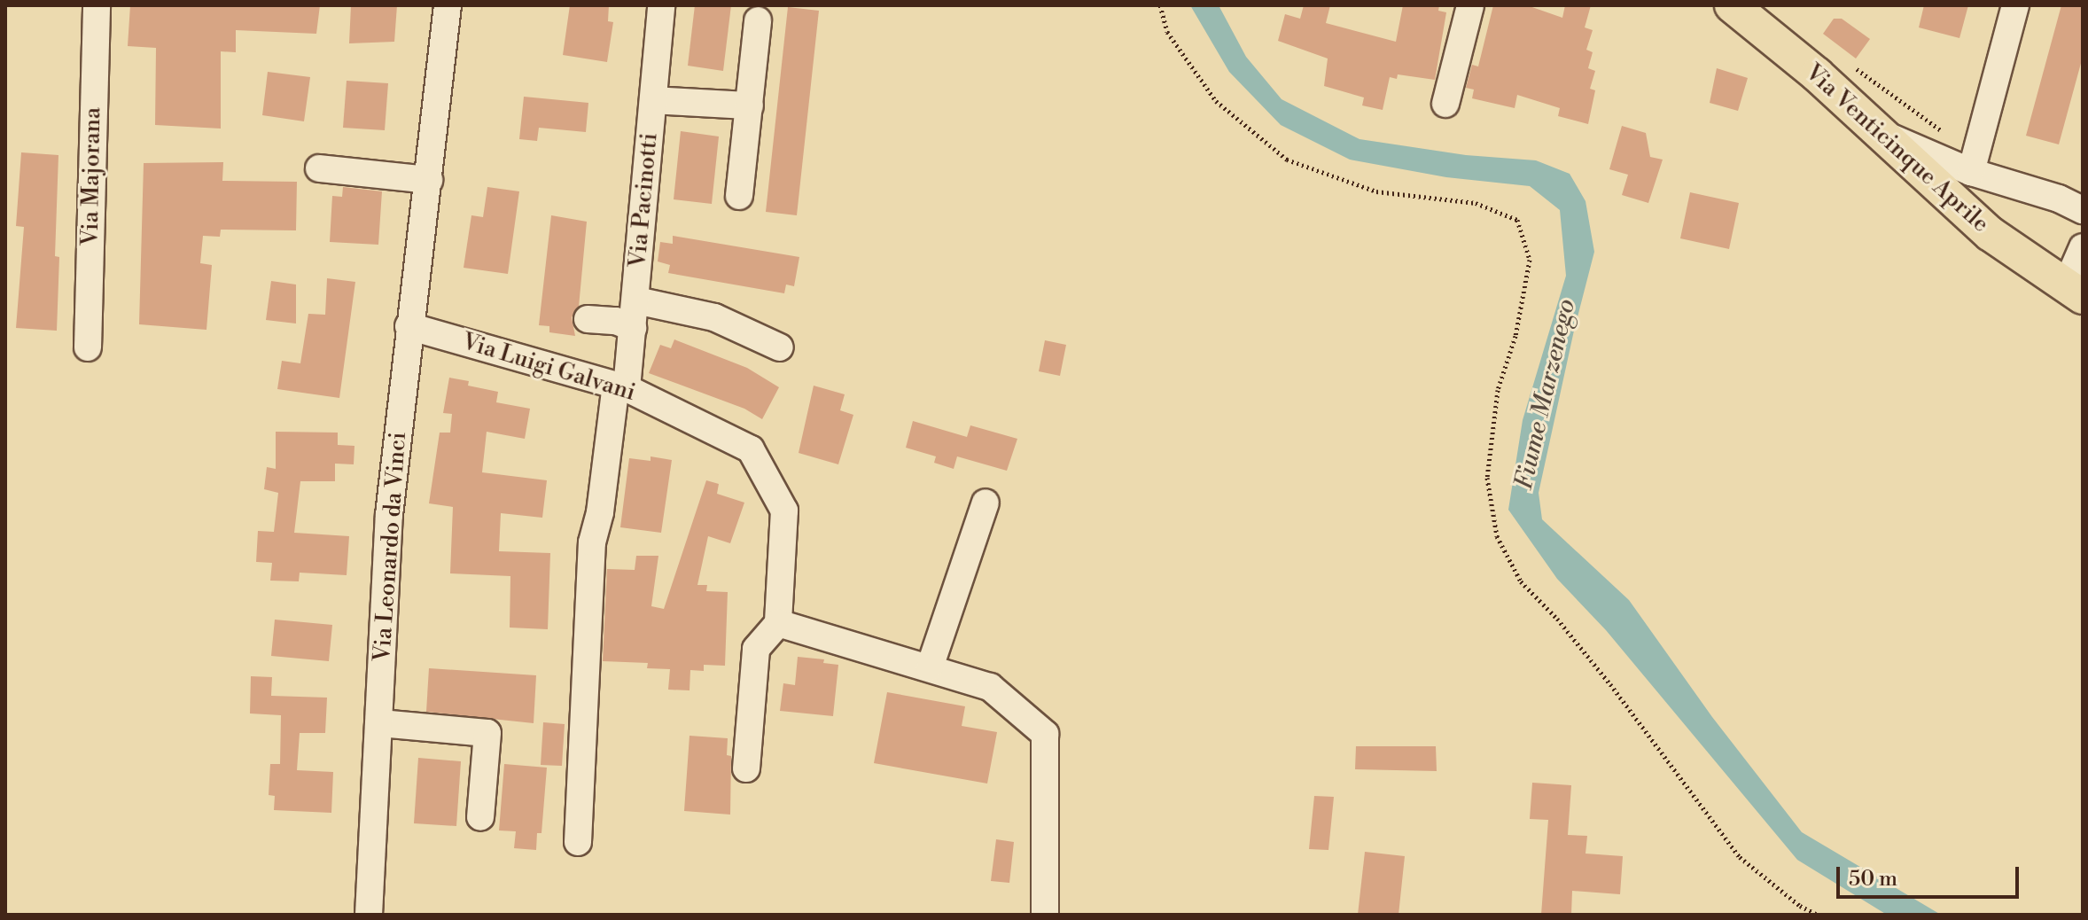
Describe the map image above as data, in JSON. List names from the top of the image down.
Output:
{
  "streets": {
    "main road": ["Via Venticinque Aprile"],
    "street": [
      "Via Majorana",
      "Via Pacinotti",
      "Via Luigi Galvani",
      "Via Leonardo da Vinci"
    ]
  },
  "crossings": [
    ["Via Pacinotti", "Via Luigi Galvani"],
    ["Via Luigi Galvani", "Via Leonardo da Vinci"]
  ],
  "water": ["Fiume Marzenego"],
  "scale_bar": "50 m"
}
